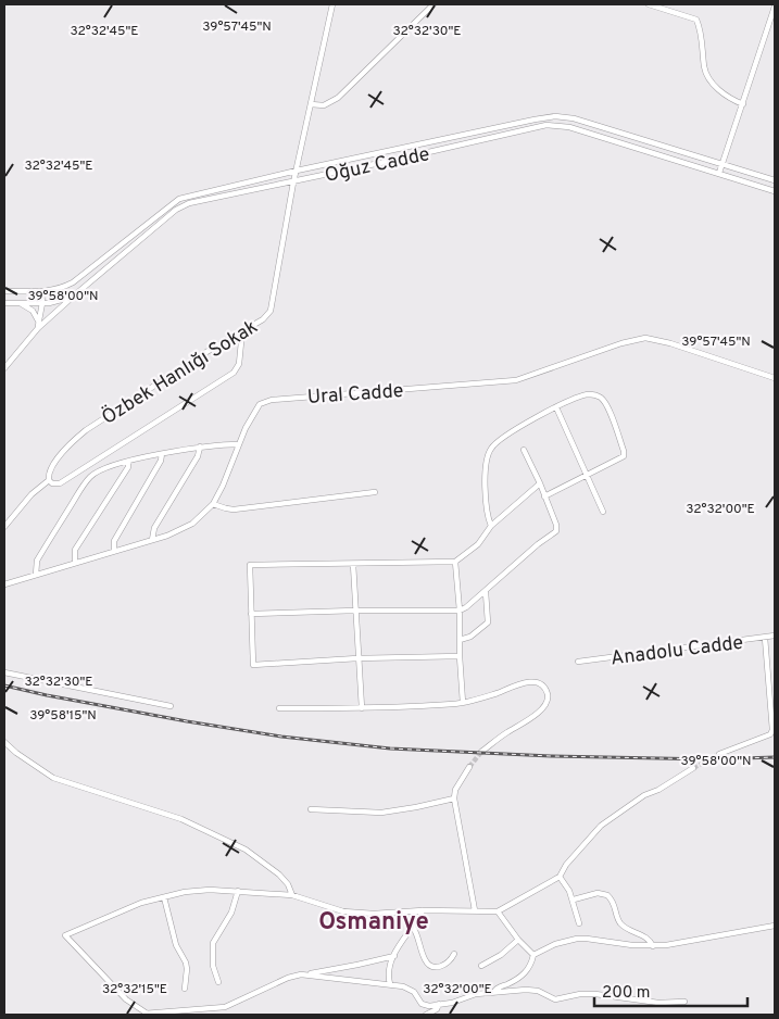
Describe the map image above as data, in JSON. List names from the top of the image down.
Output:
{
  "streets": {
    "street": [
      "Oğuz Cadde",
      "Özbek Hanlığı Sokak",
      "Ural Cadde",
      "Anadolu Cadde"
    ]
  },
  "crossings": [
    ["Oğuz Cadde", "Özbek Hanlığı Sokak"]
  ],
  "districts": ["Osmaniye"],
  "scale_bar": "200 m",
  "coordinates": [
    "39°57'45\"N",
    "32°32'45\"E",
    "32°32'30\"E",
    "39°58'00\"N",
    "32°32'00\"E",
    "39°58'15\"N",
    "32°32'15\"E"
  ]
}
